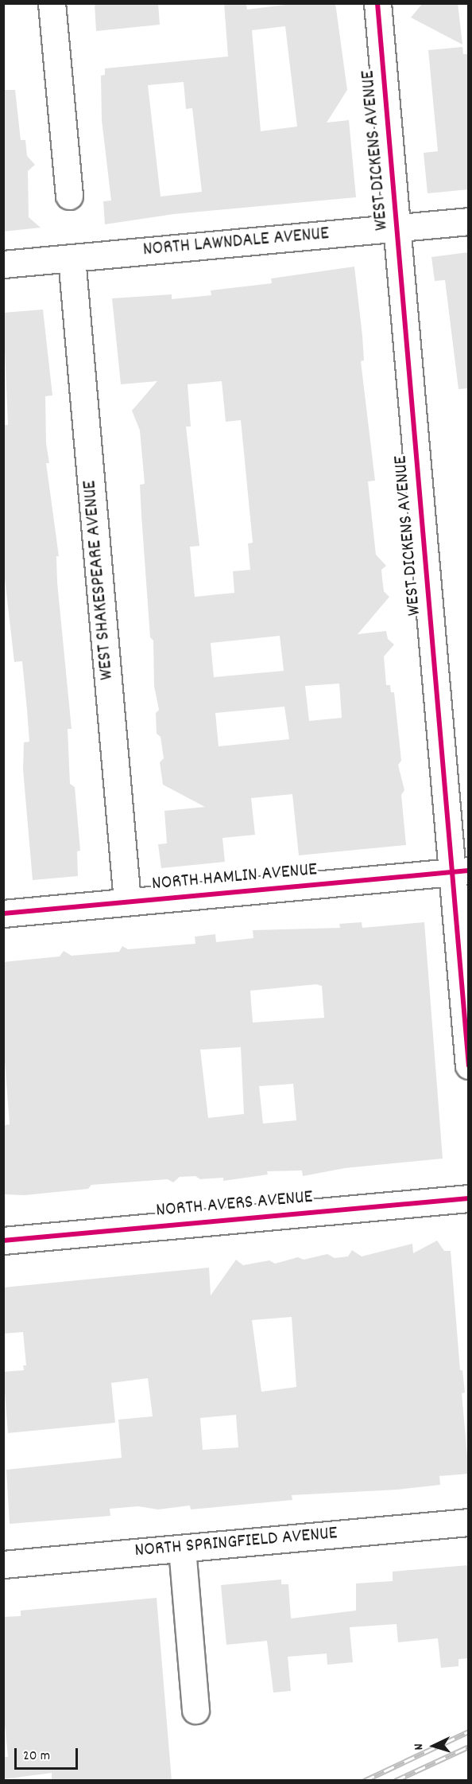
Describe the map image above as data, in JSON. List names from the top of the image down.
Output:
{
  "streets": {
    "street": [
      "WEST DICKENS AVENUE",
      "NORTH LAWNDALE AVENUE",
      "WEST SHAKESPEARE AVENUE",
      "NORTH HAMLIN AVENUE",
      "NORTH AVERS AVENUE",
      "NORTH SPRINGFIELD AVENUE"
    ]
  },
  "crossings": [
    ["WEST DICKENS AVENUE", "NORTH LAWNDALE AVENUE"],
    ["WEST DICKENS AVENUE", "NORTH HAMLIN AVENUE"],
    ["NORTH LAWNDALE AVENUE", "WEST SHAKESPEARE AVENUE"],
    ["WEST SHAKESPEARE AVENUE", "NORTH HAMLIN AVENUE"]
  ],
  "scale_bar": "20 m",
  "north": "left"
}
